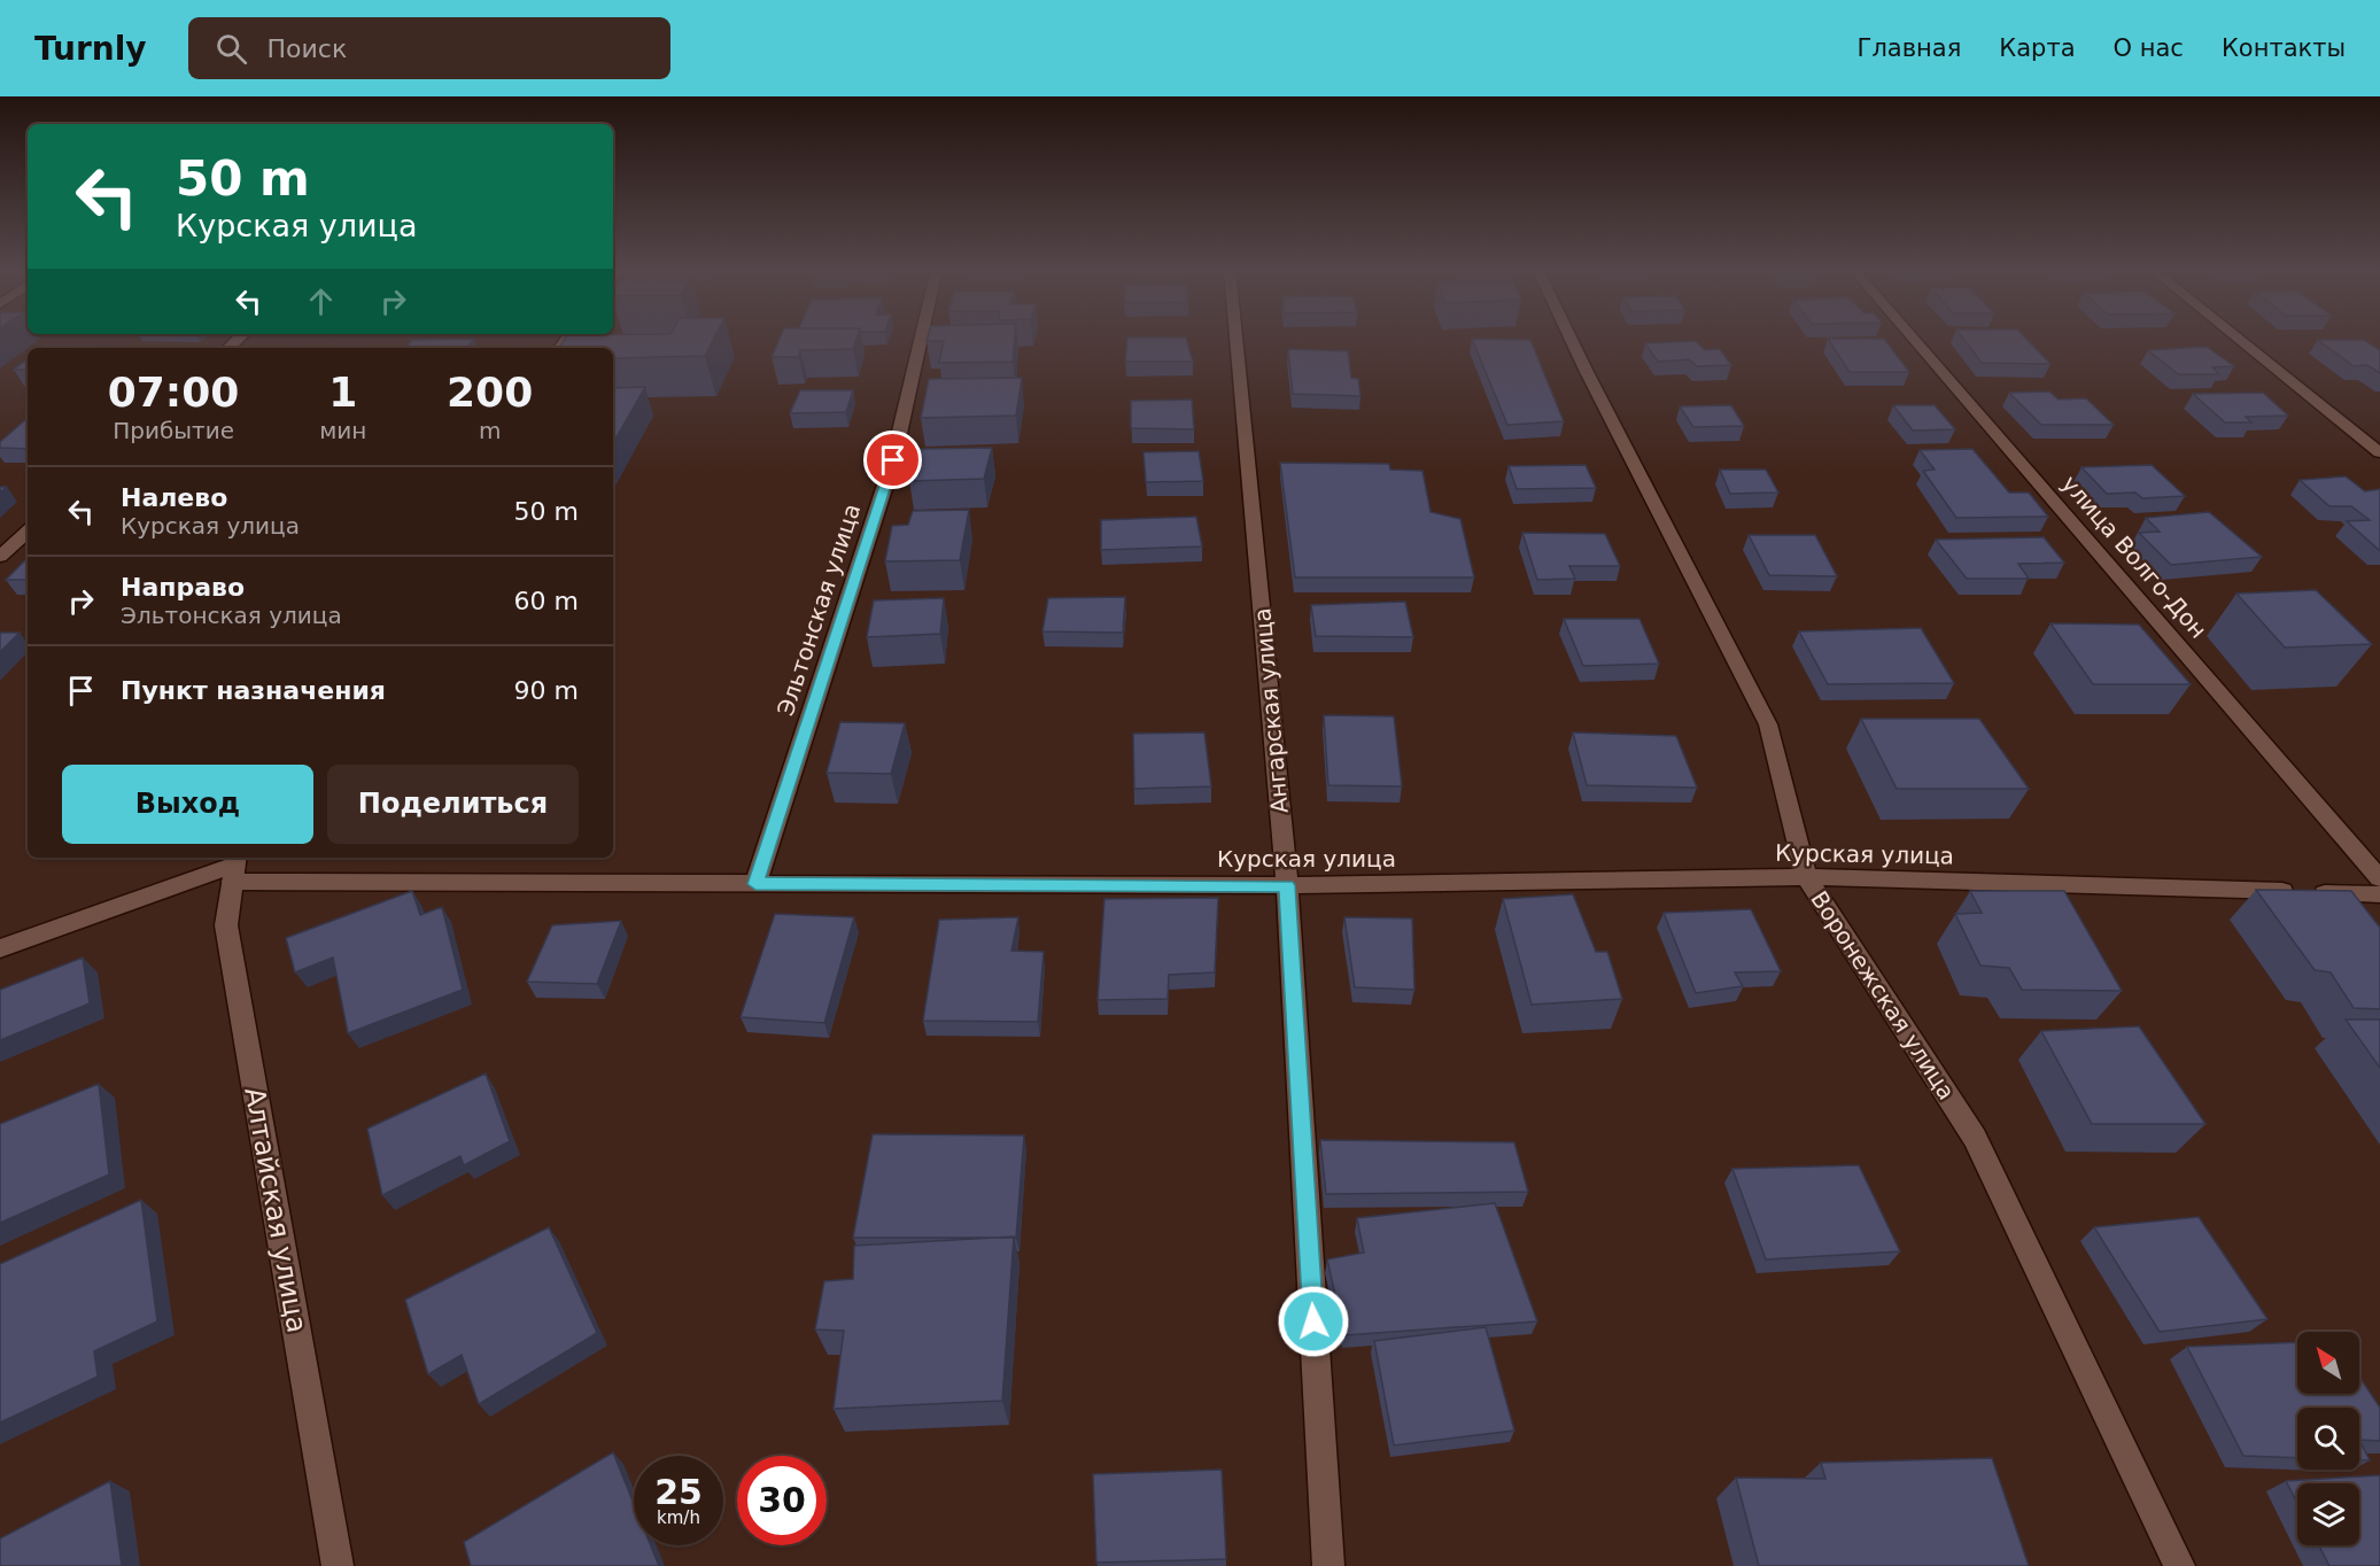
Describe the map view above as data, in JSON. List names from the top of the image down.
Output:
{
  "streets": {
    "street": [
      "улица Волго-Дон",
      "Эльтонская улица",
      "Ангарская улица",
      "Курская улица",
      "Воронежская улица",
      "Алтайская улица"
    ]
  },
  "crossings": [
    ["Эльтонская улица", "Курская улица"],
    ["Ангарская улица", "Курская улица"],
    ["Курская улица", "Воронежская улица"],
    ["Курская улица", "Алтайская улица"]
  ],
  "north": "top left",
  "page": {
    "header": "Turnly",
    "search": "Поиск",
    "nav": [
      "Главная",
      "Карта",
      "О нас",
      "Контакты"
    ],
    "turn": ["50 m", "Курская улица"],
    "eta": [
      "07:00",
      "Прибытие",
      "1",
      "мин",
      "200",
      "m"
    ],
    "list": [
      {
        "name": "Налево",
        "note": "Курская улица",
        "value": "50 m"
      },
      {
        "name": "Направо",
        "note": "Эльтонская улица",
        "value": "60 m"
      },
      {
        "name": "Пункт назначения",
        "value": "90 m"
      }
    ],
    "buttons": ["Выход", "Поделиться"],
    "speed": "25 km/h",
    "limit": "30"
  }
}
